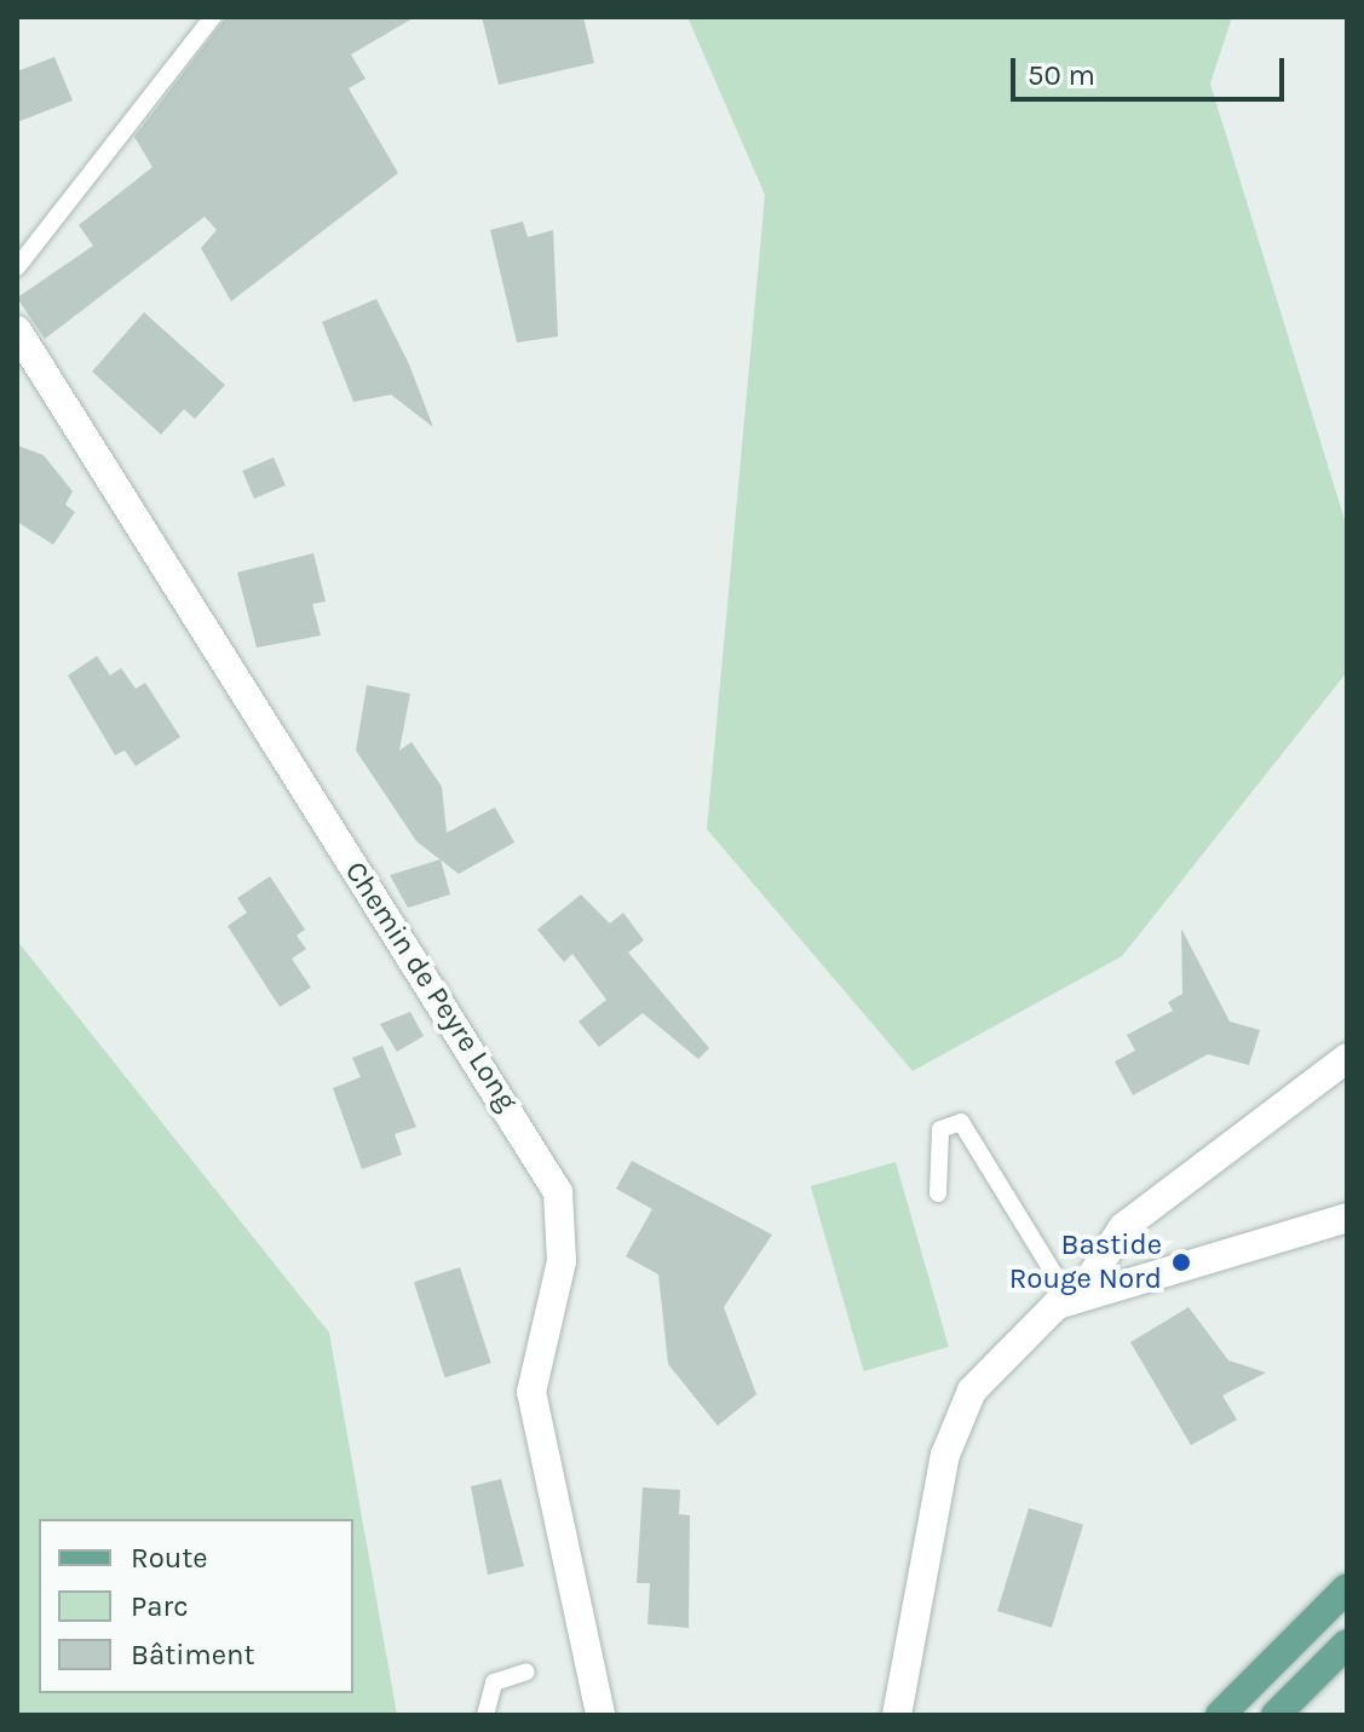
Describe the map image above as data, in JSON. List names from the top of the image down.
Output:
{
  "streets": {
    "street": ["Chemin de Peyre Long"]
  },
  "places": ["Bastide Rouge Nord"],
  "legend": ["Route", "Parc", "Bâtiment"],
  "scale_bar": "50 m"
}
